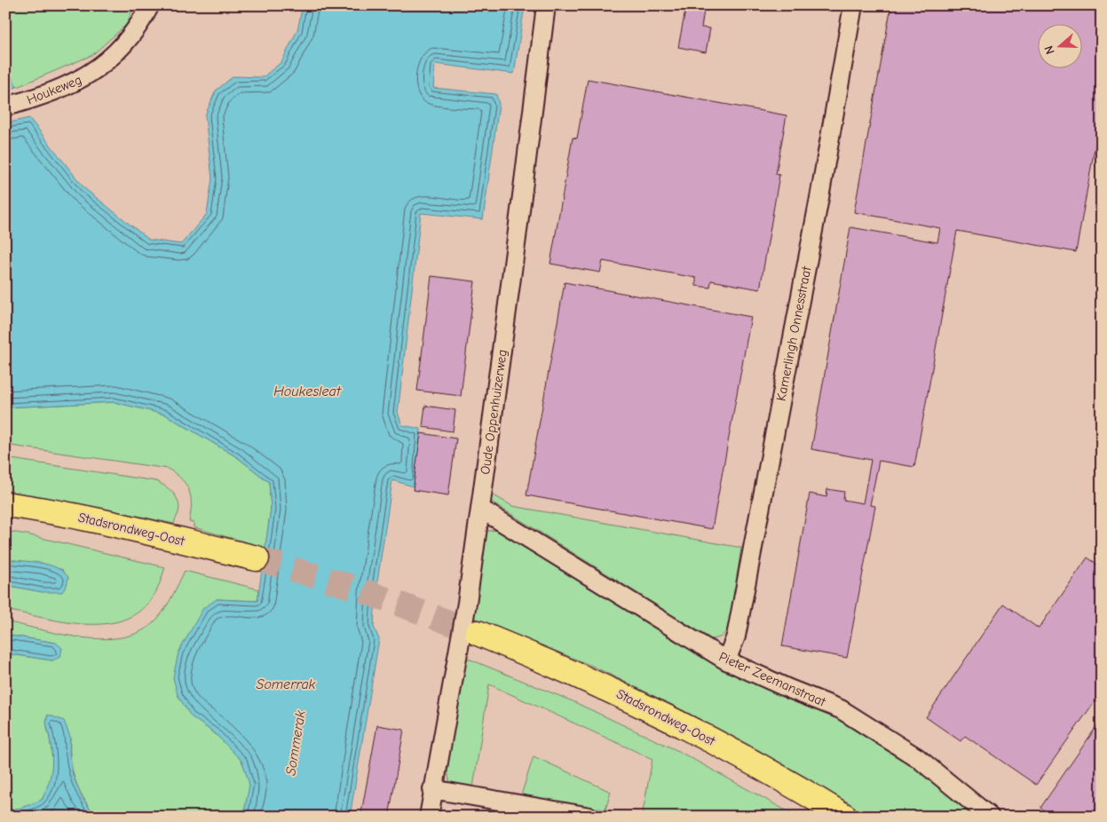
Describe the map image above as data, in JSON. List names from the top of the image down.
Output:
{
  "streets": {
    "main road": ["Stadsrondweg-Oost"],
    "street": [
      "Houkeweg",
      "Kamerlingh Onnesstraat",
      "Oude Oppenhuizerweg",
      "Pieter Zeemanstraat"
    ]
  },
  "crossings": [
    ["Kamerlingh Onnesstraat", "Pieter Zeemanstraat"],
    ["Oude Oppenhuizerweg", "Pieter Zeemanstraat"]
  ],
  "water": ["Houkesleat", "Somerrak", "Sommerak"],
  "north": "left"
}
